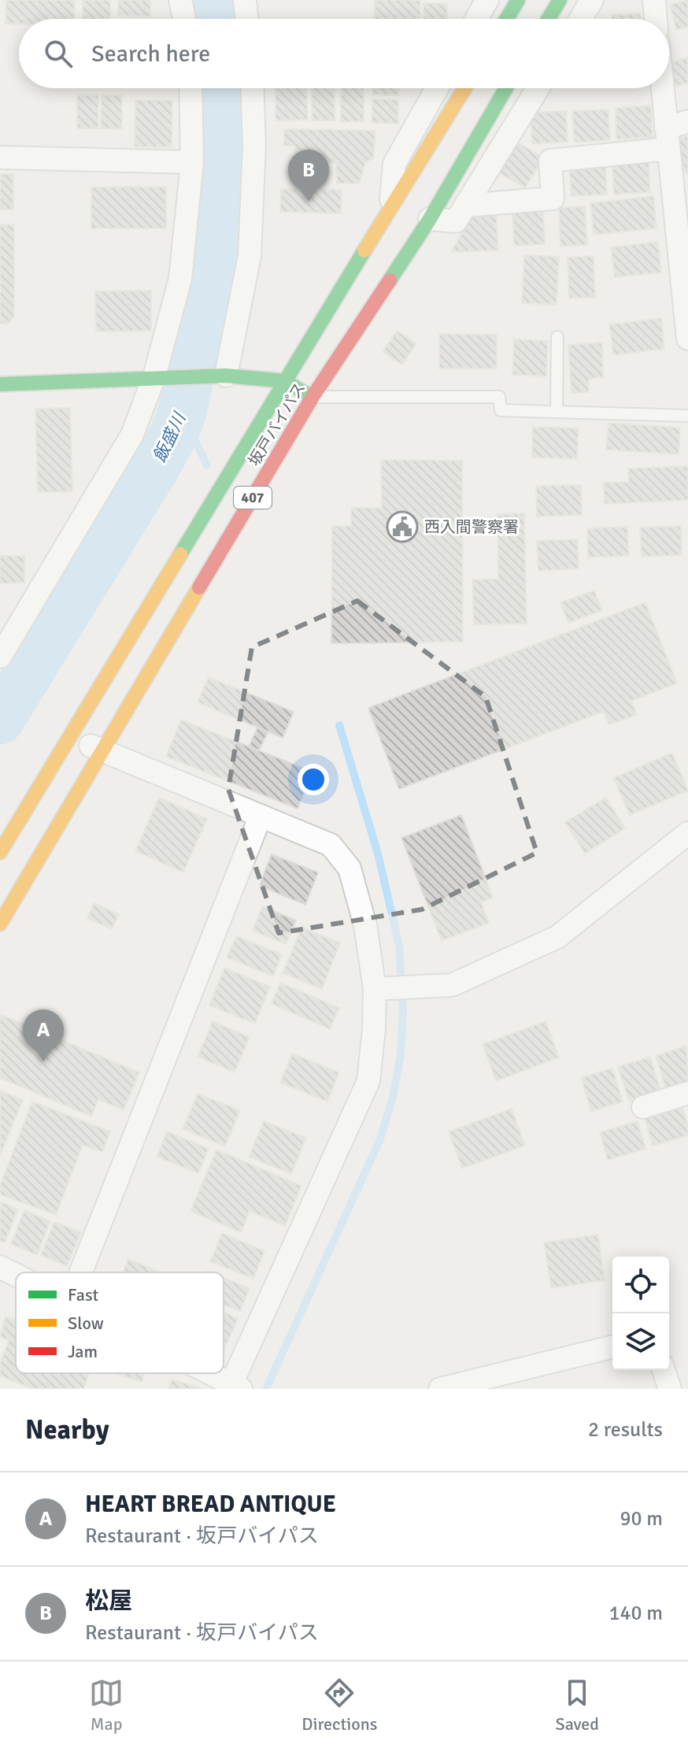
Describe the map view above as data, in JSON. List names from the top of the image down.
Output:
{
  "streets": {
    "main road": ["坂戸バイパス", "407"]
  },
  "water": ["飯盛川"],
  "places": {
    "public building": ["西入間警察署"]
  },
  "legend": ["Fast", "Slow", "Jam"],
  "page": {
    "search": "Search here",
    "pins": ["B", "A"],
    "heading": ["Nearby", "2 results"],
    "list": [
      {
        "mark": "A",
        "name": "HEART BREAD ANTIQUE",
        "note": "Restaurant · 坂戸バイパス",
        "value": "90 m"
      },
      {
        "mark": "B",
        "name": "松屋",
        "note": "Restaurant · 坂戸バイパス",
        "value": "140 m"
      }
    ],
    "nav": ["Map", "Directions", "Saved"]
  }
}
